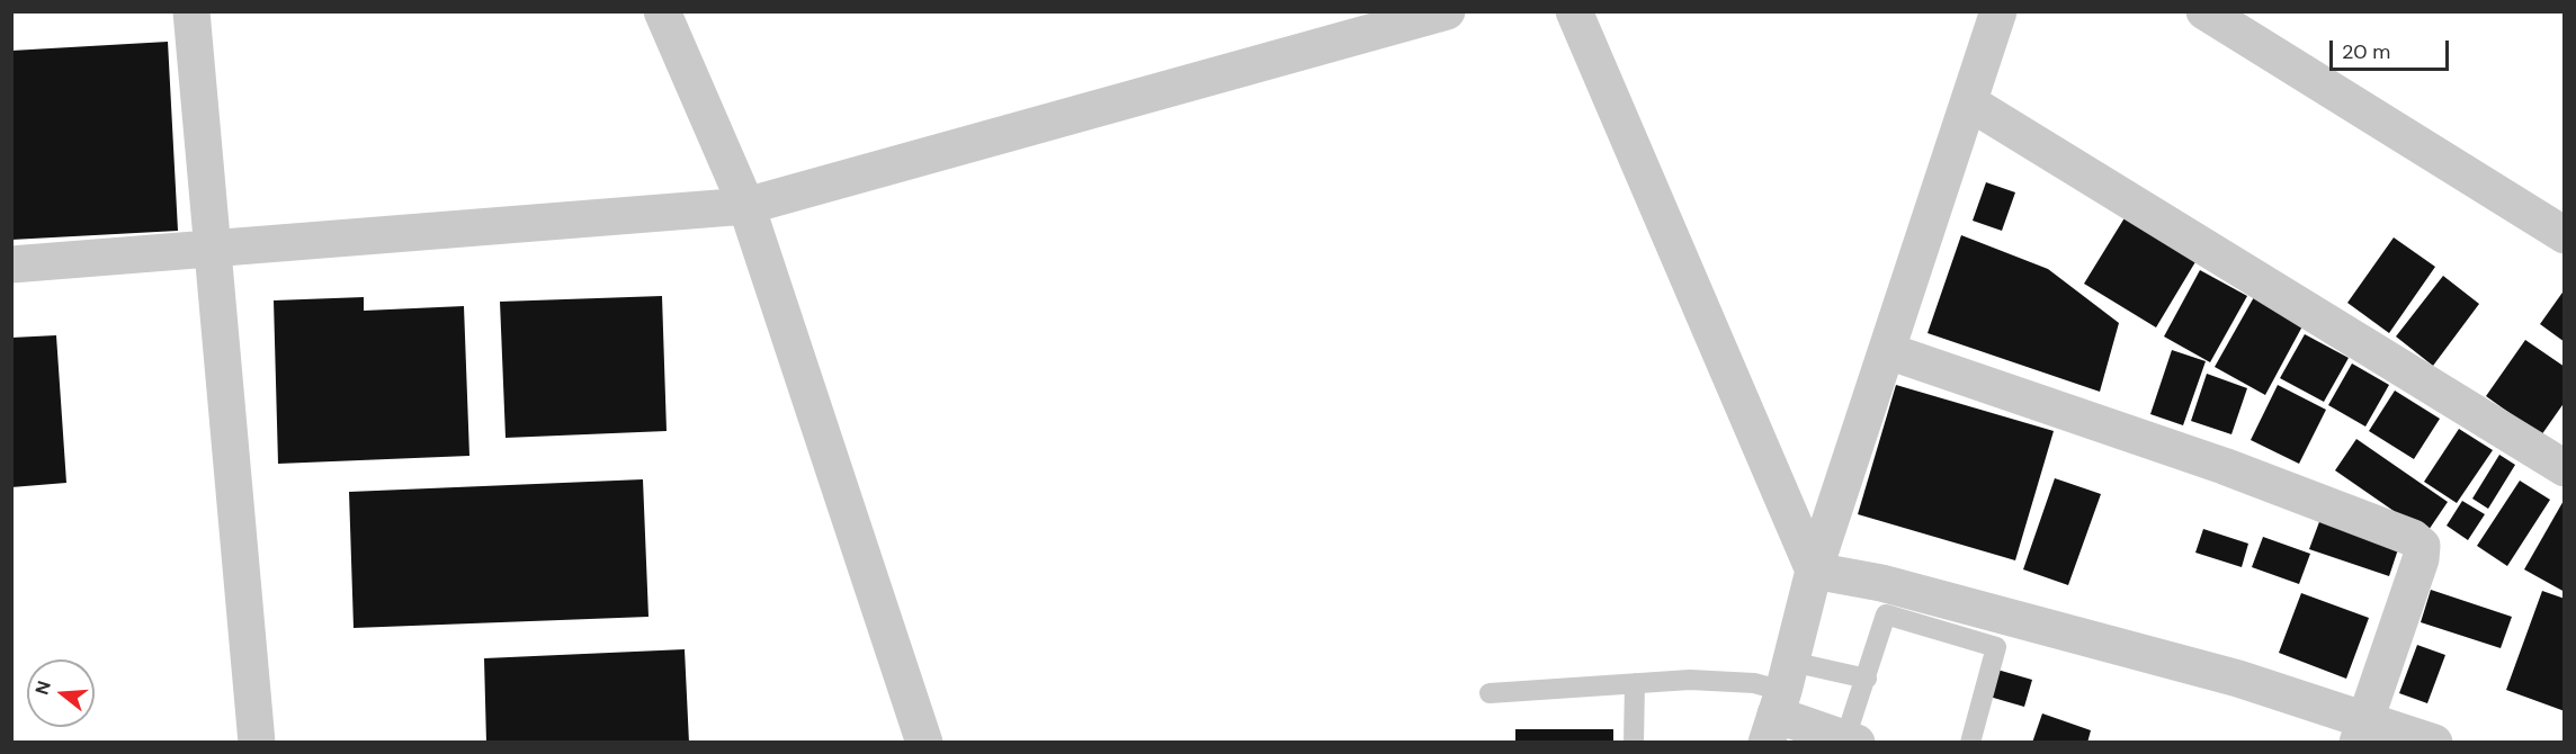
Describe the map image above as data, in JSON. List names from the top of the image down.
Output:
{
  "scale_bar": "20 m",
  "north": "left"
}
